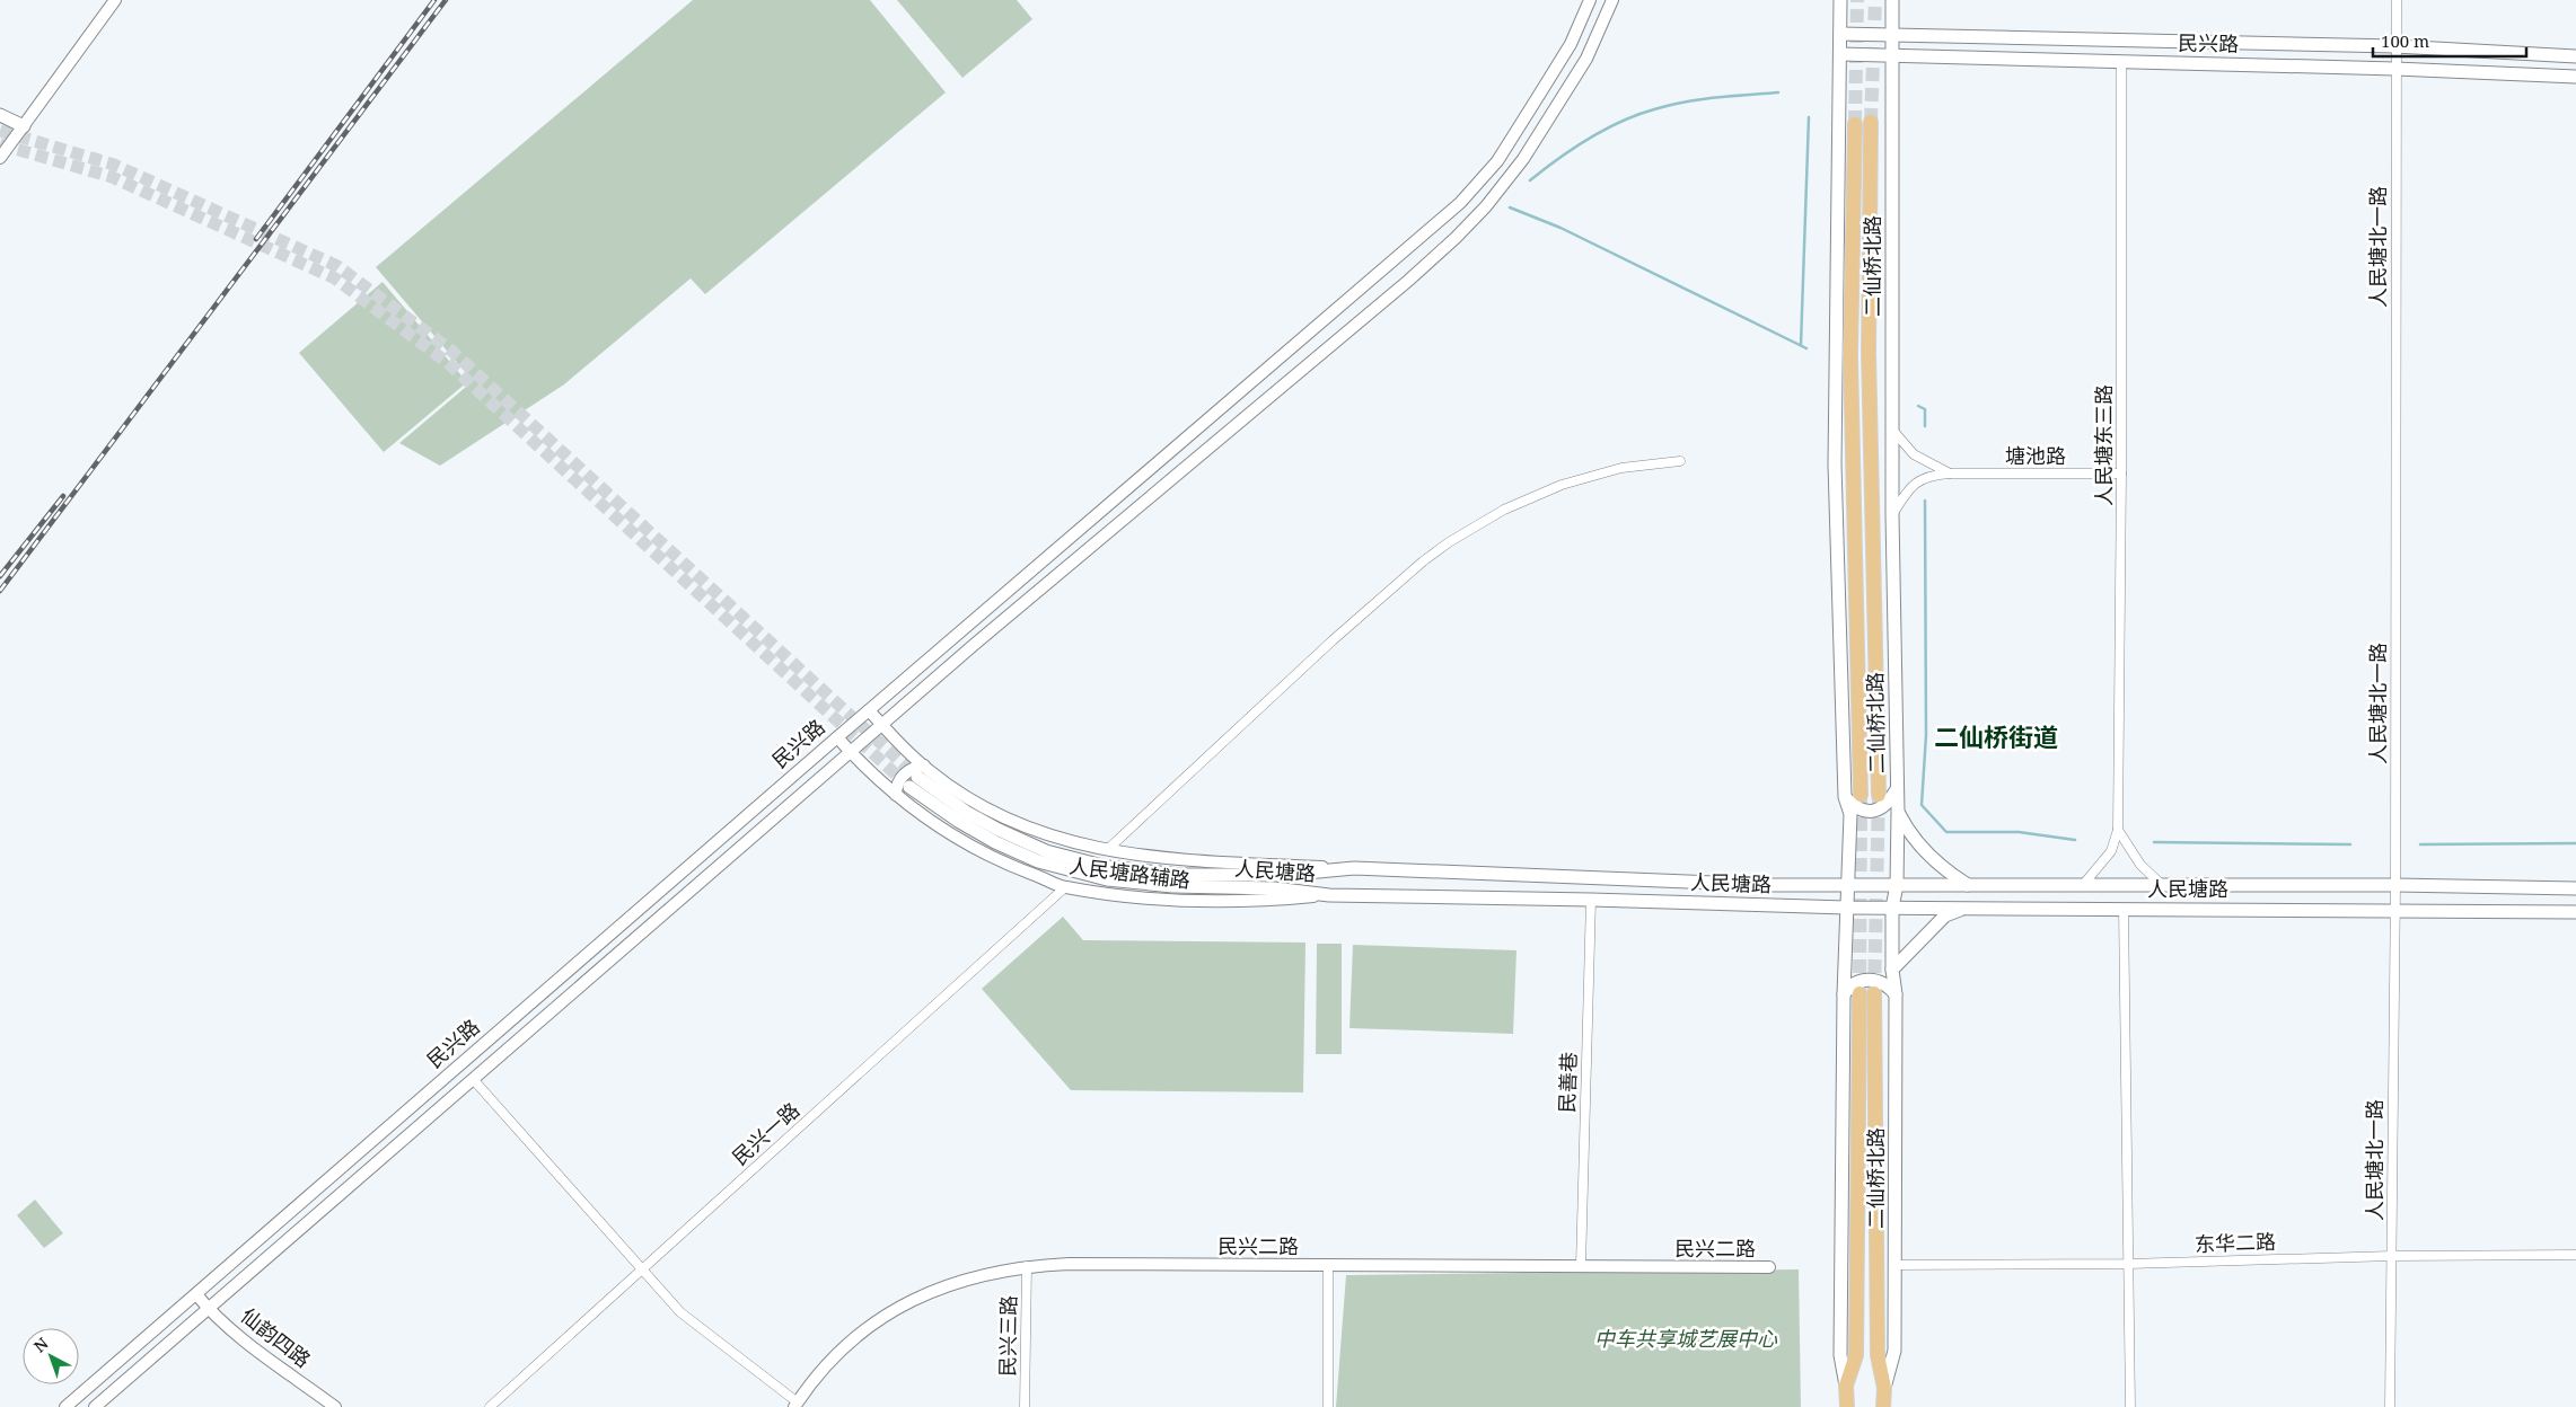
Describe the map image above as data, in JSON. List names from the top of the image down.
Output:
{
  "streets": {
    "main road": ["民兴路", "二仙桥北路", "人民塘路"],
    "street": [
      "人民塘北一路",
      "人民塘东三路",
      "塘池路",
      "人民塘路辅路",
      "民善巷",
      "民兴一路",
      "东华二路",
      "民兴二路",
      "民兴三路",
      "仙韵四路"
    ]
  },
  "crossings": [
    ["民兴路", "人民塘北一路"],
    ["民兴路", "二仙桥北路"],
    ["民兴路", "人民塘东三路"],
    ["民兴路", "人民塘路辅路"],
    ["民兴路", "仙韵四路"],
    ["人民塘北一路", "人民塘路"],
    ["人民塘北一路", "东华二路"],
    ["二仙桥北路", "塘池路"],
    ["二仙桥北路", "人民塘路"],
    ["二仙桥北路", "东华二路"],
    ["人民塘东三路", "塘池路"],
    ["人民塘东三路", "人民塘路"],
    ["人民塘路", "人民塘路辅路"],
    ["人民塘路", "民善巷"],
    ["人民塘路辅路", "民兴一路"],
    ["民善巷", "民兴二路"],
    ["民兴二路", "民兴三路"]
  ],
  "districts": ["二仙桥街道"],
  "parks": ["中车共享城艺展中心"],
  "scale_bar": "100 m",
  "north": "top left"
}
